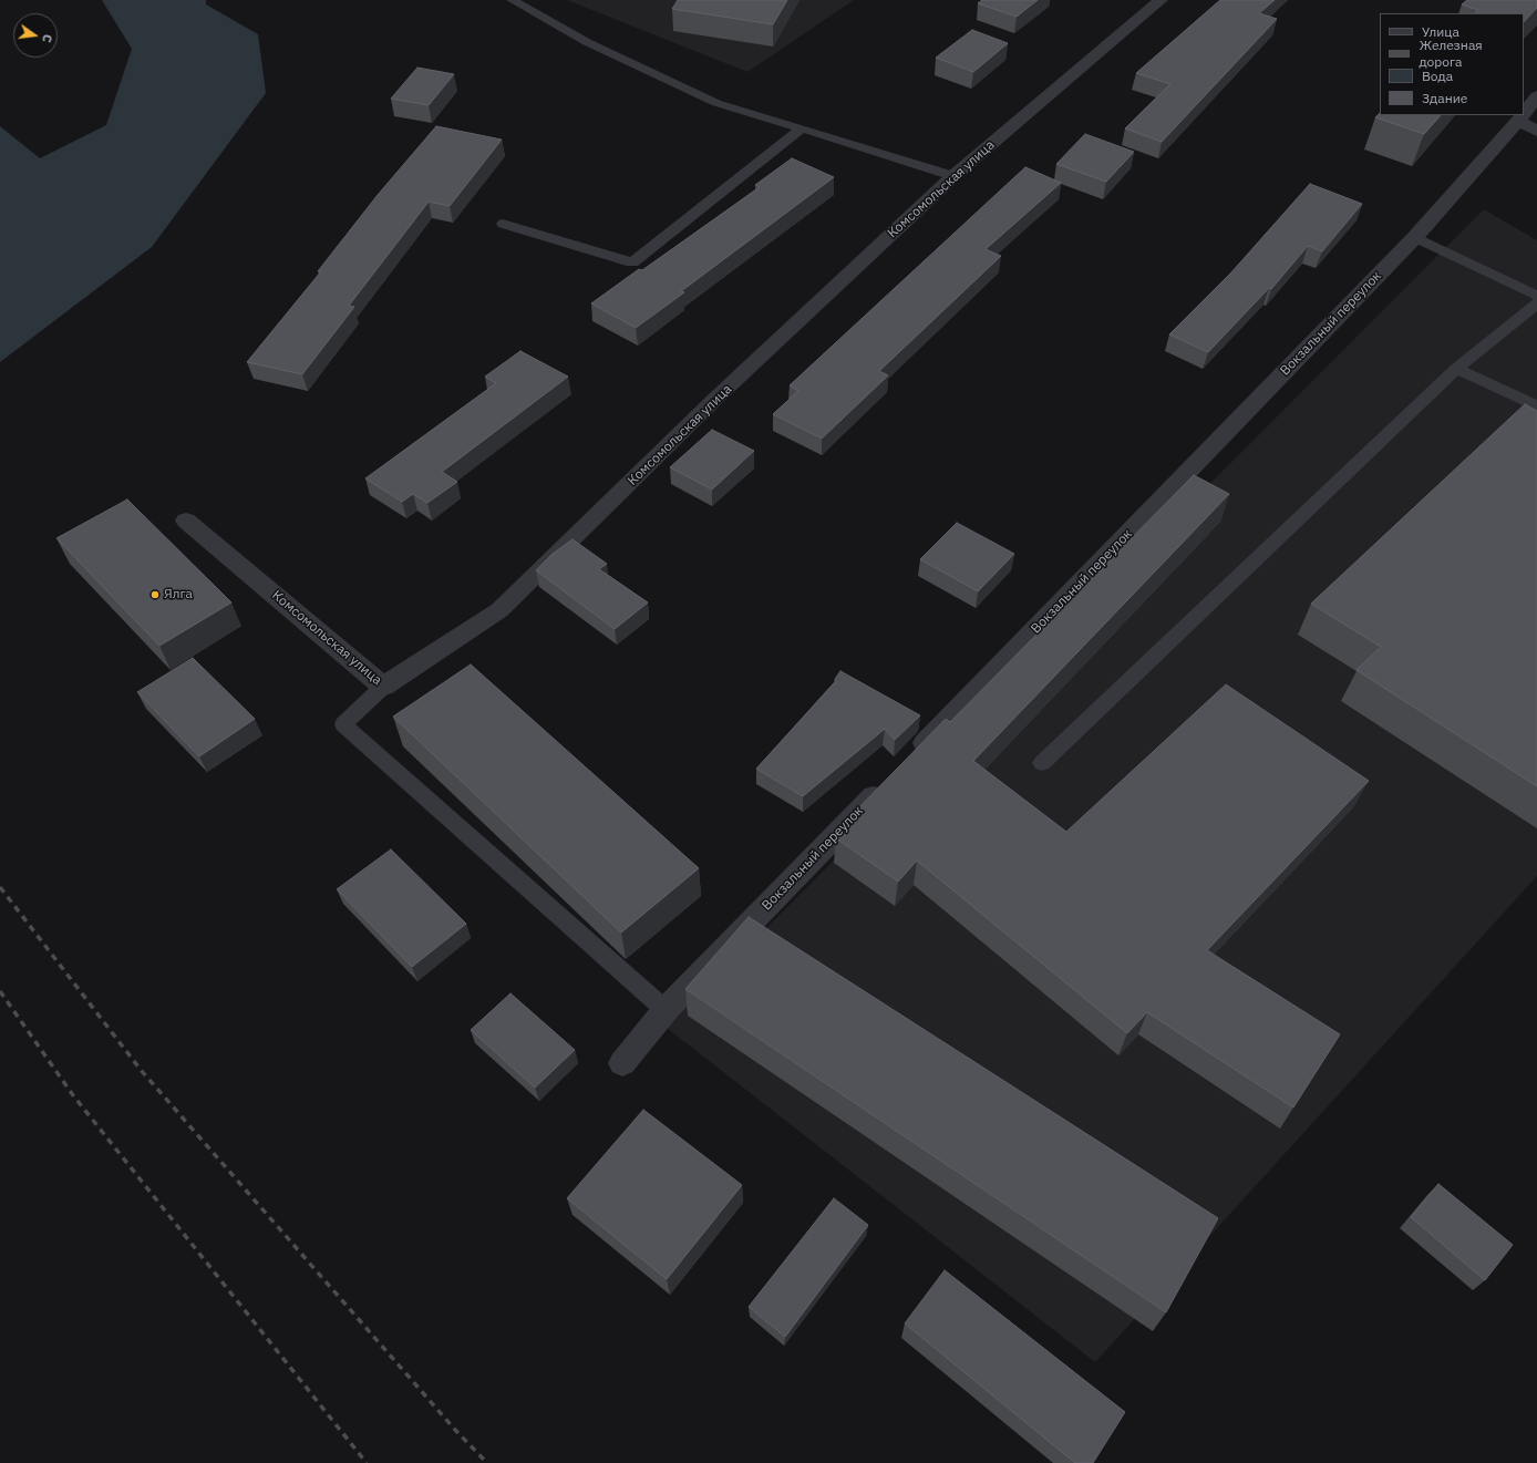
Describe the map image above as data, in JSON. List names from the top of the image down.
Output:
{
  "streets": {
    "street": ["Комсомольская улица", "Вокзальный переулок"]
  },
  "places": ["Ялга"],
  "legend": [
    "Улица",
    "Железная дорога",
    "Вода",
    "Здание"
  ],
  "north": "right"
}
